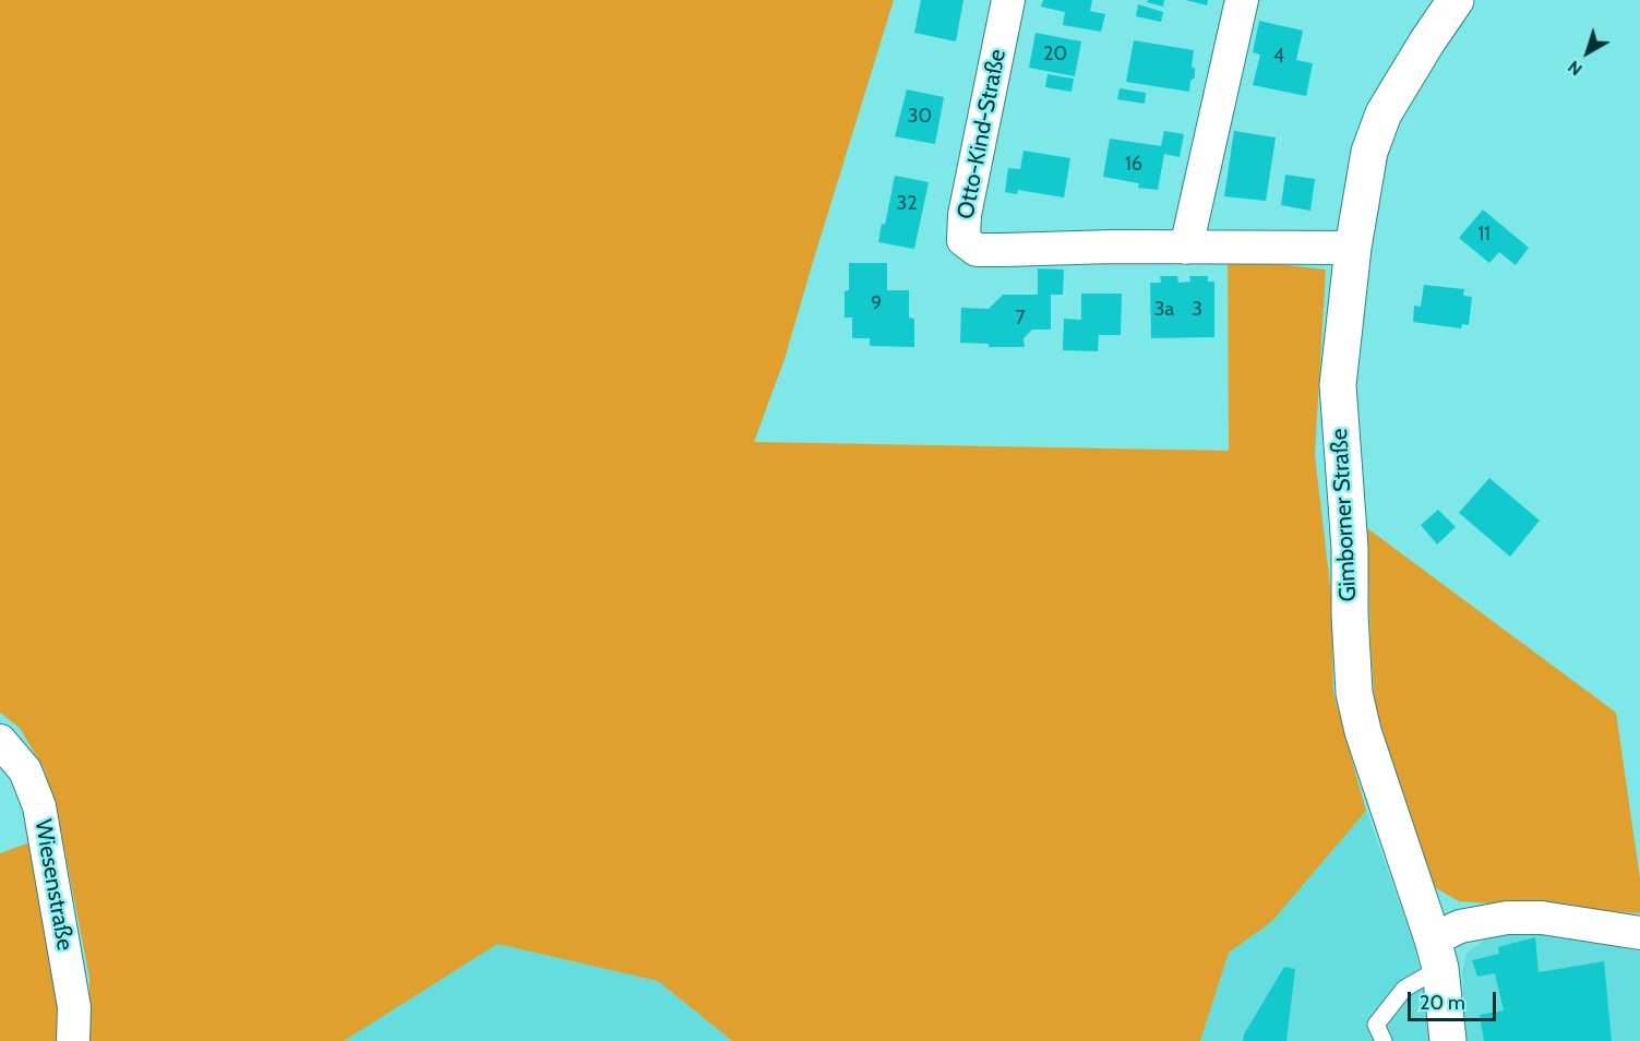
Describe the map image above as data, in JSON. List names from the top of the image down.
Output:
{
  "streets": {
    "street": ["Otto-Kind-Straße", "Gimborner Straße", "Wiesenstraße"]
  },
  "crossings": [
    ["Otto-Kind-Straße", "Gimborner Straße"]
  ],
  "house_numbers": [
    "20",
    "4",
    "30",
    "16",
    "32",
    "11",
    "9",
    "3a",
    "3",
    "7"
  ],
  "scale_bar": "20 m",
  "north": "bottom left"
}
